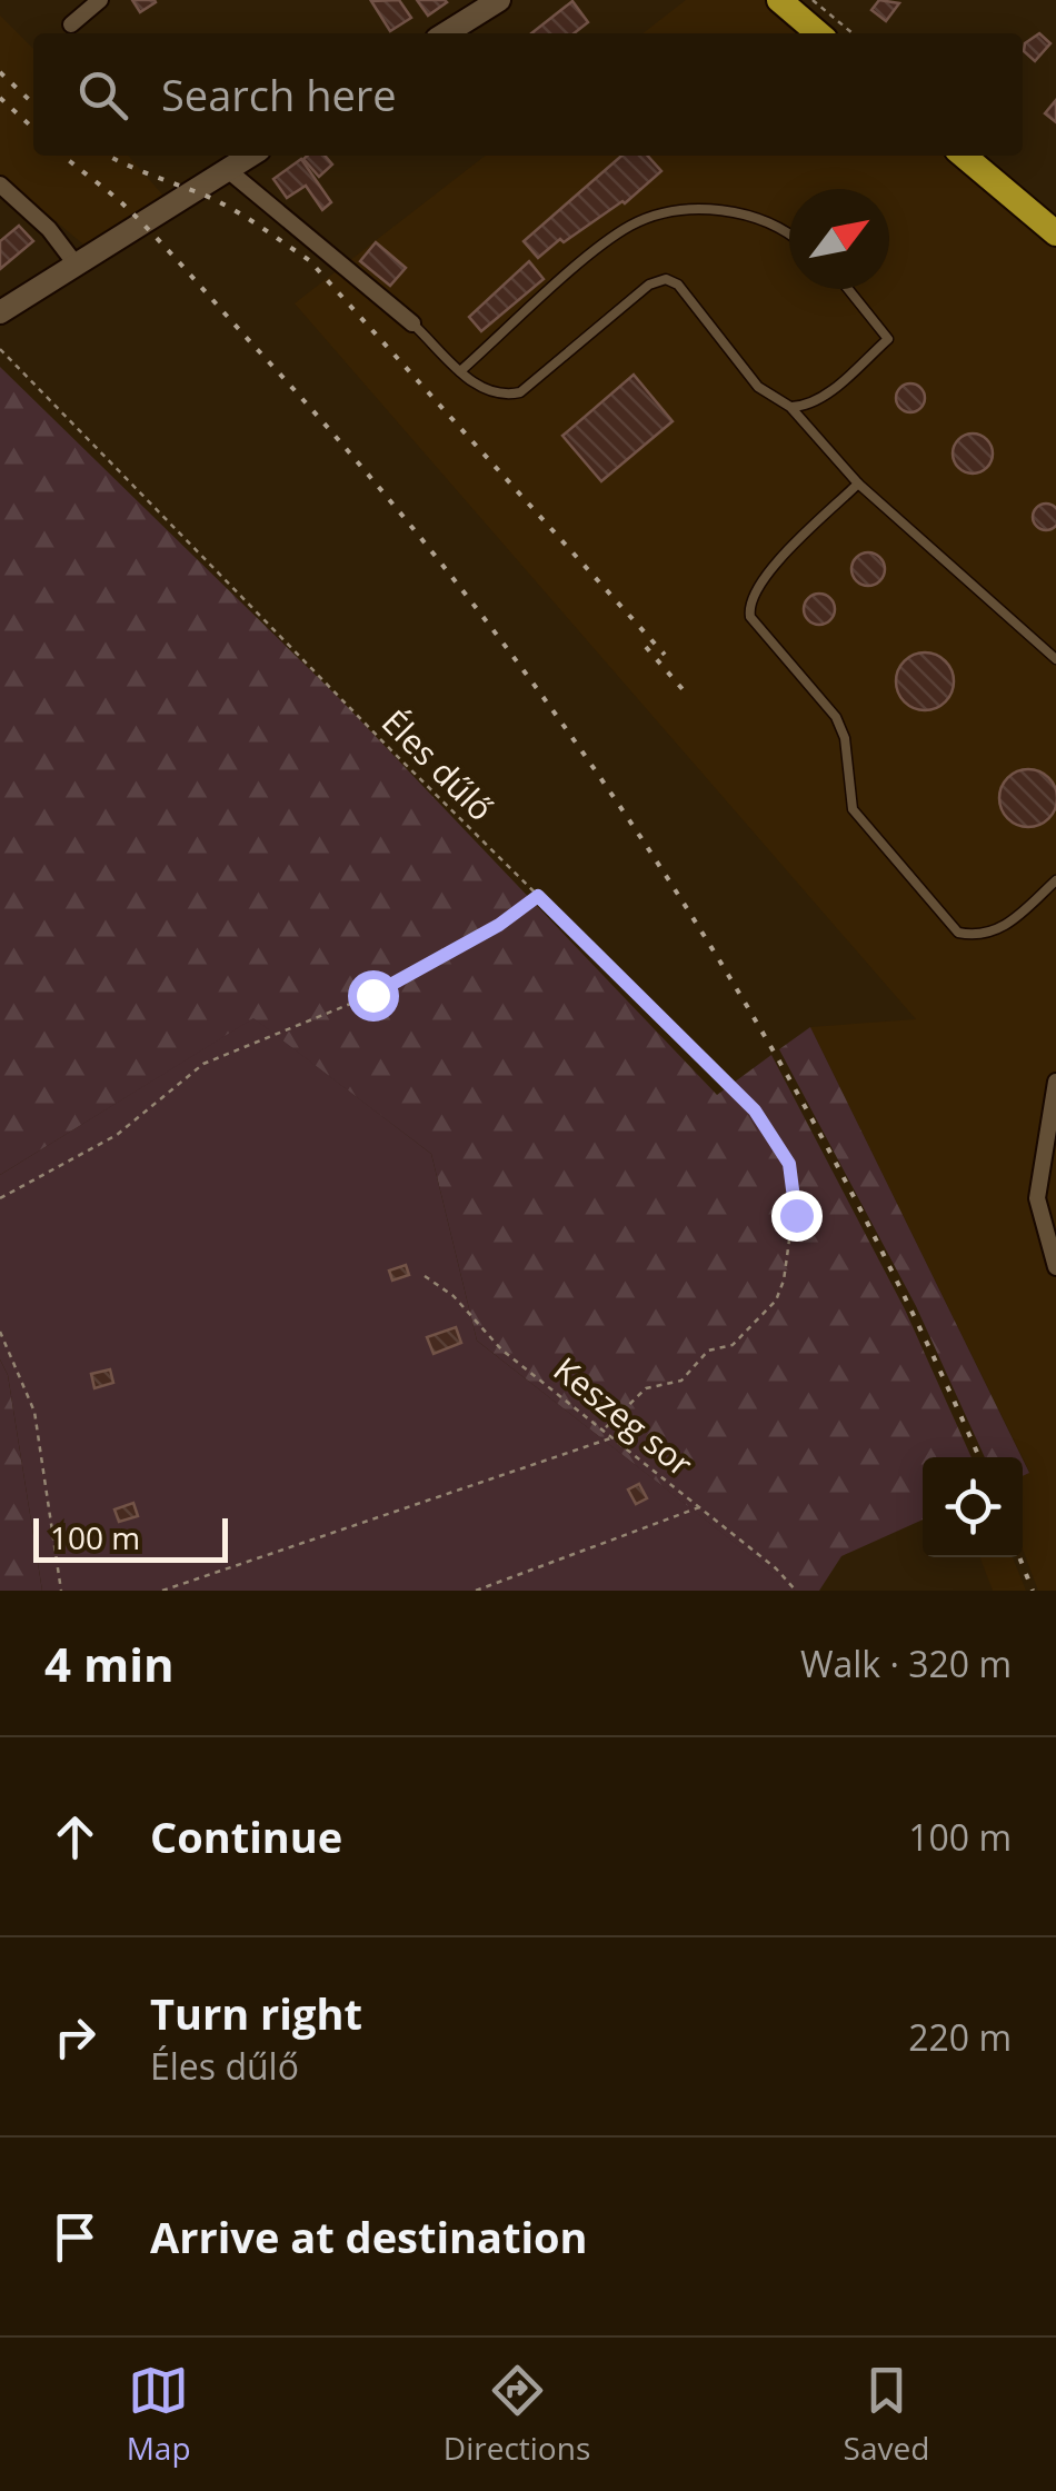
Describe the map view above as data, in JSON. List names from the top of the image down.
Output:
{
  "streets": {
    "path": ["Éles dűlő", "Keszeg sor"]
  },
  "crossings": [
    ["Éles dűlő", "Keszeg sor"]
  ],
  "scale_bar": "100 m",
  "north": "top right",
  "page": {
    "search": "Search here",
    "scale": "100 m",
    "heading": ["4 min", "Walk · 320 m"],
    "list": [
      ["Continue", "100 m"],
      ["Turn right", "Éles dűlő", "220 m"],
      "Arrive at destination"
    ],
    "nav": ["Map", "Directions", "Saved"]
  }
}
